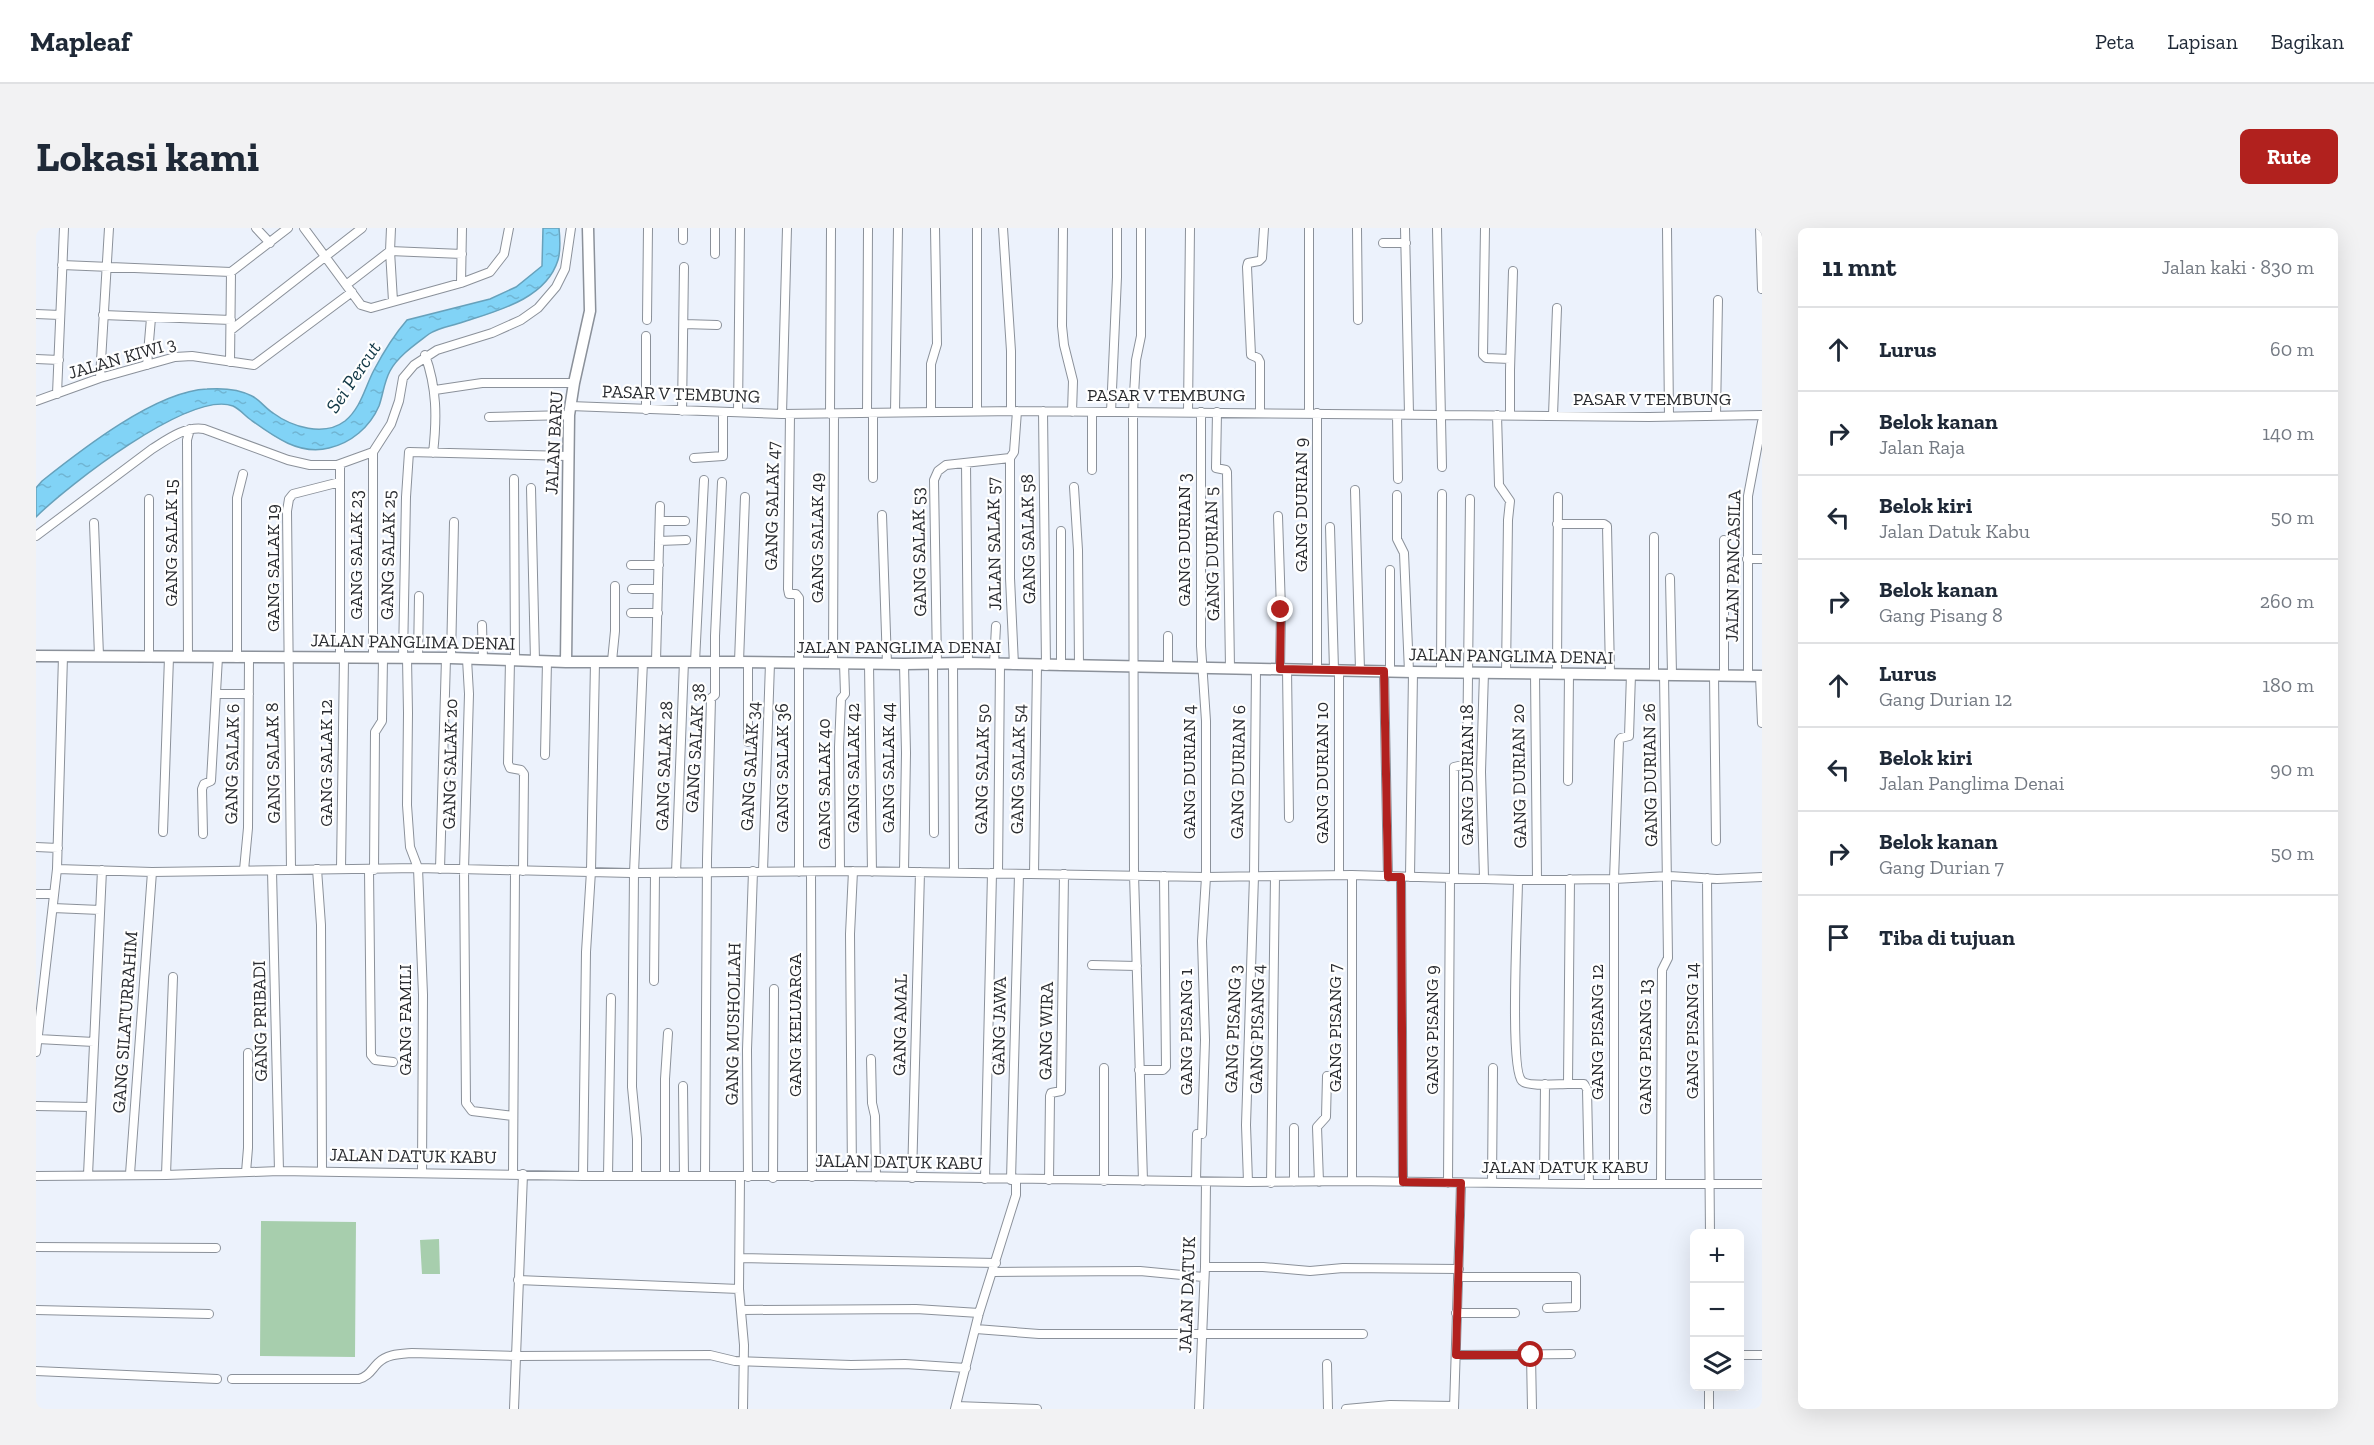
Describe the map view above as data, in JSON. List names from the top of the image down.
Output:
{
  "streets": {
    "main road": ["JALAN BARU", "JALAN PANGLIMA DENAI"],
    "street": [
      "JALAN KIWI 3",
      "PASAR V TEMBUNG",
      "GANG DURIAN 9",
      "GANG SALAK 47",
      "GANG SALAK 49",
      "GANG SALAK 58",
      "GANG DURIAN 3",
      "GANG SALAK 15",
      "JALAN SALAK 57",
      "GANG SALAK 53",
      "GANG DURIAN 5",
      "GANG SALAK 23",
      "GANG SALAK 25",
      "JALAN PANCASILA",
      "GANG SALAK 19",
      "GANG SALAK 38",
      "GANG SALAK 8",
      "GANG SALAK 12",
      "GANG SALAK 6",
      "GANG SALAK 20",
      "GANG SALAK 28",
      "GANG SALAK 34",
      "GANG SALAK 36",
      "GANG SALAK 42",
      "GANG SALAK 44",
      "GANG SALAK 50",
      "GANG SALAK 54",
      "GANG DURIAN 4",
      "GANG DURIAN 6",
      "GANG DURIAN 10",
      "GANG DURIAN 18",
      "GANG DURIAN 26",
      "GANG DURIAN 20",
      "GANG SALAK 40",
      "GANG FAMILI",
      "GANG PRIBADI",
      "GANG SILATURRAHIM",
      "GANG MUSHOLLAH",
      "GANG KELUARGA",
      "GANG AMAL",
      "GANG JAWA",
      "GANG PISANG 7",
      "GANG PISANG 3",
      "GANG PISANG 4",
      "GANG PISANG 9",
      "GANG WIRA",
      "GANG PISANG 14",
      "GANG PISANG 1",
      "GANG PISANG 12",
      "GANG PISANG 13",
      "JALAN DATUK KABU",
      "JALAN DATUK"
    ]
  },
  "crossings": [
    ["PASAR V TEMBUNG", "JALAN BARU"],
    ["PASAR V TEMBUNG", "GANG DURIAN 9"],
    ["PASAR V TEMBUNG", "GANG SALAK 47"],
    ["PASAR V TEMBUNG", "GANG SALAK 49"],
    ["PASAR V TEMBUNG", "GANG SALAK 58"],
    ["PASAR V TEMBUNG", "GANG DURIAN 3"],
    ["PASAR V TEMBUNG", "JALAN SALAK 57"],
    ["PASAR V TEMBUNG", "GANG DURIAN 5"],
    ["JALAN BARU", "JALAN PANGLIMA DENAI"],
    ["GANG DURIAN 9", "JALAN PANGLIMA DENAI"],
    ["GANG SALAK 47", "JALAN PANGLIMA DENAI"],
    ["GANG SALAK 47", "GANG SALAK 36"],
    ["GANG SALAK 49", "JALAN PANGLIMA DENAI"],
    ["GANG SALAK 49", "GANG SALAK 40"],
    ["GANG SALAK 58", "JALAN PANGLIMA DENAI"],
    ["GANG SALAK 58", "GANG SALAK 54"],
    ["GANG DURIAN 3", "JALAN PANGLIMA DENAI"],
    ["GANG DURIAN 3", "GANG DURIAN 4"],
    ["GANG SALAK 15", "JALAN PANGLIMA DENAI"],
    ["JALAN SALAK 57", "GANG SALAK 53"],
    ["JALAN SALAK 57", "JALAN PANGLIMA DENAI"],
    ["GANG SALAK 53", "JALAN PANGLIMA DENAI"],
    ["GANG DURIAN 5", "JALAN PANGLIMA DENAI"],
    ["GANG SALAK 23", "JALAN PANGLIMA DENAI"],
    ["GANG SALAK 25", "JALAN PANGLIMA DENAI"],
    ["GANG SALAK 25", "GANG FAMILI"],
    ["JALAN PANCASILA", "JALAN PANGLIMA DENAI"],
    ["GANG SALAK 19", "JALAN PANGLIMA DENAI"],
    ["GANG SALAK 19", "GANG SALAK 8"],
    ["GANG SALAK 19", "GANG SALAK 12"],
    ["JALAN PANGLIMA DENAI", "GANG SALAK 38"],
    ["JALAN PANGLIMA DENAI", "GANG SALAK 8"],
    ["JALAN PANGLIMA DENAI", "GANG SALAK 12"],
    ["JALAN PANGLIMA DENAI", "GANG SALAK 6"],
    ["JALAN PANGLIMA DENAI", "GANG SALAK 20"],
    ["JALAN PANGLIMA DENAI", "GANG SALAK 28"],
    ["JALAN PANGLIMA DENAI", "GANG SALAK 34"],
    ["JALAN PANGLIMA DENAI", "GANG SALAK 36"],
    ["JALAN PANGLIMA DENAI", "GANG SALAK 42"],
    ["JALAN PANGLIMA DENAI", "GANG SALAK 44"],
    ["JALAN PANGLIMA DENAI", "GANG SALAK 50"],
    ["JALAN PANGLIMA DENAI", "GANG SALAK 54"],
    ["JALAN PANGLIMA DENAI", "GANG DURIAN 4"],
    ["JALAN PANGLIMA DENAI", "GANG DURIAN 6"],
    ["JALAN PANGLIMA DENAI", "GANG DURIAN 10"],
    ["JALAN PANGLIMA DENAI", "GANG DURIAN 18"],
    ["JALAN PANGLIMA DENAI", "GANG DURIAN 26"],
    ["JALAN PANGLIMA DENAI", "GANG DURIAN 20"],
    ["JALAN PANGLIMA DENAI", "GANG SALAK 40"],
    ["JALAN PANGLIMA DENAI", "GANG FAMILI"],
    ["JALAN PANGLIMA DENAI", "GANG PISANG 9"],
    ["JALAN PANGLIMA DENAI", "GANG PISANG 12"],
    ["GANG SALAK 38", "JALAN DATUK KABU"],
    ["GANG SALAK 34", "GANG MUSHOLLAH"],
    ["GANG SALAK 50", "JALAN DATUK KABU"],
    ["GANG DURIAN 4", "GANG PISANG 1"],
    ["GANG DURIAN 6", "GANG PISANG 3"],
    ["GANG DURIAN 26", "GANG PISANG 13"],
    ["GANG FAMILI", "JALAN DATUK KABU"],
    ["GANG PRIBADI", "JALAN DATUK KABU"],
    ["GANG SILATURRAHIM", "JALAN DATUK KABU"],
    ["GANG MUSHOLLAH", "JALAN DATUK KABU"],
    ["GANG KELUARGA", "JALAN DATUK KABU"],
    ["GANG AMAL", "JALAN DATUK KABU"],
    ["GANG JAWA", "JALAN DATUK KABU"],
    ["GANG PISANG 7", "JALAN DATUK KABU"],
    ["GANG PISANG 3", "JALAN DATUK KABU"],
    ["GANG PISANG 4", "JALAN DATUK KABU"],
    ["GANG PISANG 9", "JALAN DATUK KABU"],
    ["GANG WIRA", "JALAN DATUK KABU"],
    ["GANG PISANG 14", "JALAN DATUK KABU"],
    ["GANG PISANG 1", "JALAN DATUK KABU"],
    ["GANG PISANG 12", "JALAN DATUK KABU"],
    ["GANG PISANG 13", "JALAN DATUK KABU"],
    ["JALAN DATUK KABU", "JALAN DATUK"]
  ],
  "water": ["Sei Percut"],
  "page": {
    "header": "Mapleaf",
    "nav": ["Peta", "Lapisan", "Bagikan"],
    "buttons": "Rute",
    "title": "Lokasi kami",
    "heading": ["11 mnt", "Jalan kaki · 830 m"],
    "list": [
      ["Lurus", "60 m"],
      ["Belok kanan", "Jalan Raja", "140 m"],
      ["Belok kiri", "Jalan Datuk Kabu", "50 m"],
      ["Belok kanan", "Gang Pisang 8", "260 m"],
      ["Lurus", "Gang Durian 12", "180 m"],
      ["Belok kiri", "Jalan Panglima Denai", "90 m"],
      ["Belok kanan", "Gang Durian 7", "50 m"],
      "Tiba di tujuan"
    ],
    "map_buttons": ["+", "−"]
  }
}
